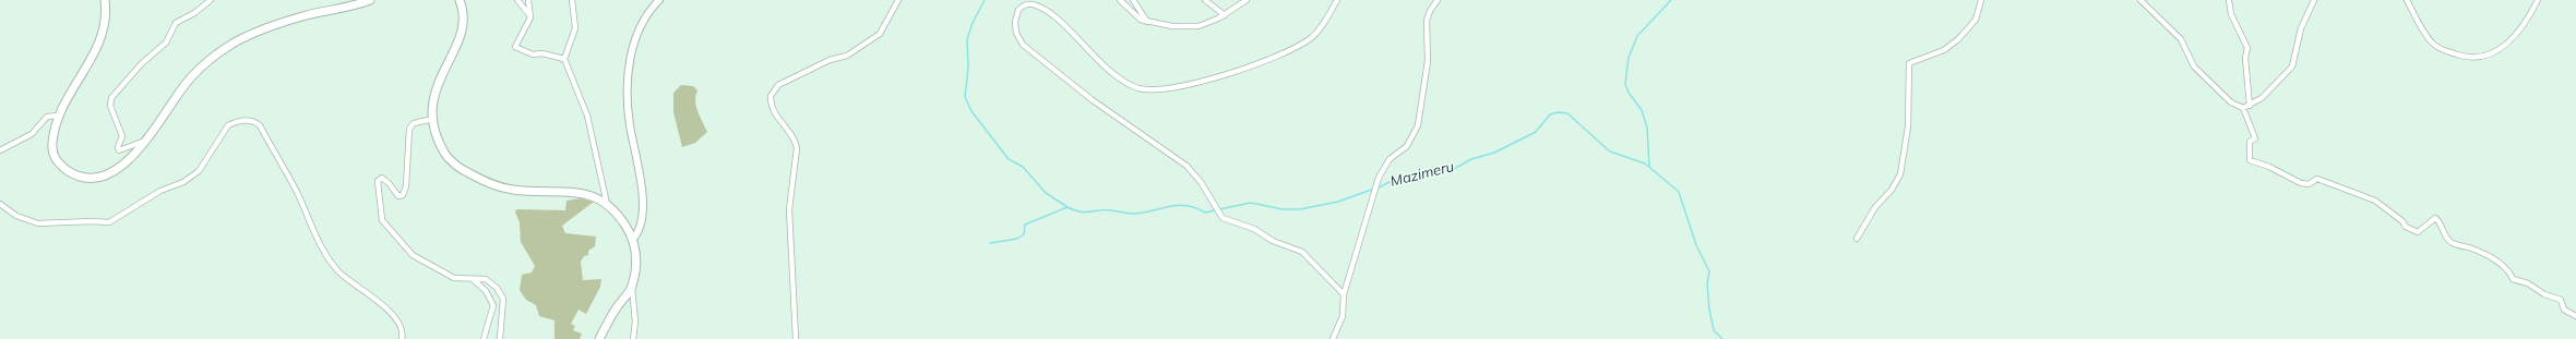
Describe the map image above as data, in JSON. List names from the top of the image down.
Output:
{
  "water": ["Mazimeru"]
}
